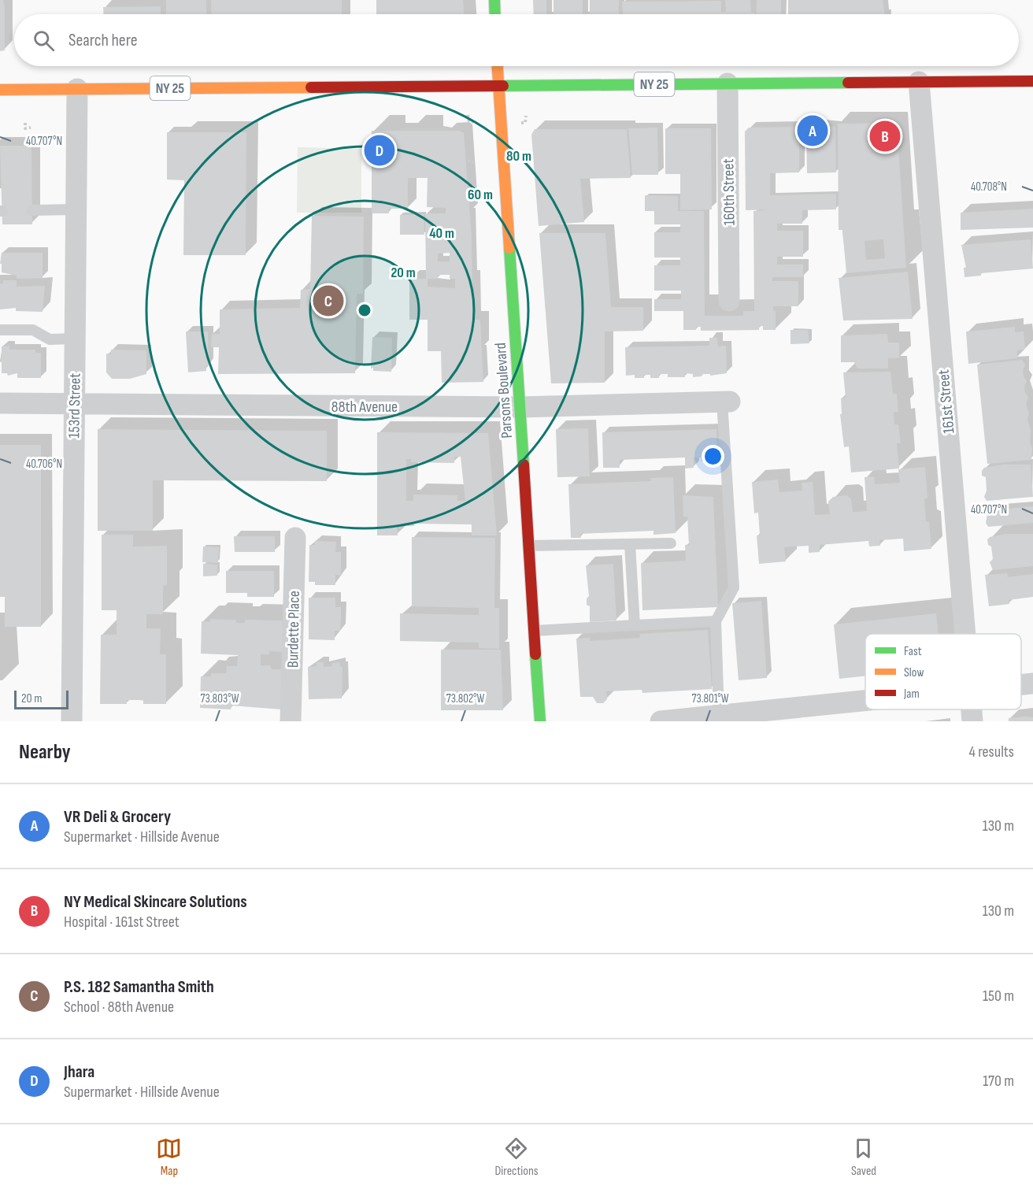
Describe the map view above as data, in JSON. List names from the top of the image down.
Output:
{
  "streets": {
    "main road": ["NY 25", "Parsons Boulevard"],
    "street": [
      "160th Street",
      "161st Street",
      "153rd Street",
      "88th Avenue",
      "Burdette Place"
    ]
  },
  "crossings": [
    ["NY 25", "160th Street"],
    ["NY 25", "Parsons Boulevard"],
    ["NY 25", "161st Street"],
    ["NY 25", "153rd Street"],
    ["Parsons Boulevard", "88th Avenue"],
    ["153rd Street", "88th Avenue"]
  ],
  "legend": ["Fast", "Slow", "Jam"],
  "scale_bar": "20 m",
  "page": {
    "search": "Search here",
    "pins": [
      "A",
      "B",
      "D",
      "C"
    ],
    "scale": "20 m",
    "heading": ["Nearby", "4 results"],
    "list": [
      {
        "mark": "A",
        "name": "VR Deli & Grocery",
        "note": "Supermarket · Hillside Avenue",
        "value": "130 m"
      },
      {
        "mark": "B",
        "name": "NY Medical Skincare Solutions",
        "note": "Hospital · 161st Street",
        "value": "130 m"
      },
      {
        "mark": "C",
        "name": "P.S. 182 Samantha Smith",
        "note": "School · 88th Avenue",
        "value": "150 m"
      },
      {
        "mark": "D",
        "name": "Jhara",
        "note": "Supermarket · Hillside Avenue",
        "value": "170 m"
      }
    ],
    "nav": ["Map", "Directions", "Saved"]
  },
  "coordinates": [
    "40.707°N",
    "40.708°N",
    "40.706°N",
    "73.803°W",
    "73.802°W",
    "73.801°W"
  ],
  "rings": [
    "80 m",
    "60 m",
    "40 m",
    "20 m"
  ]
}
